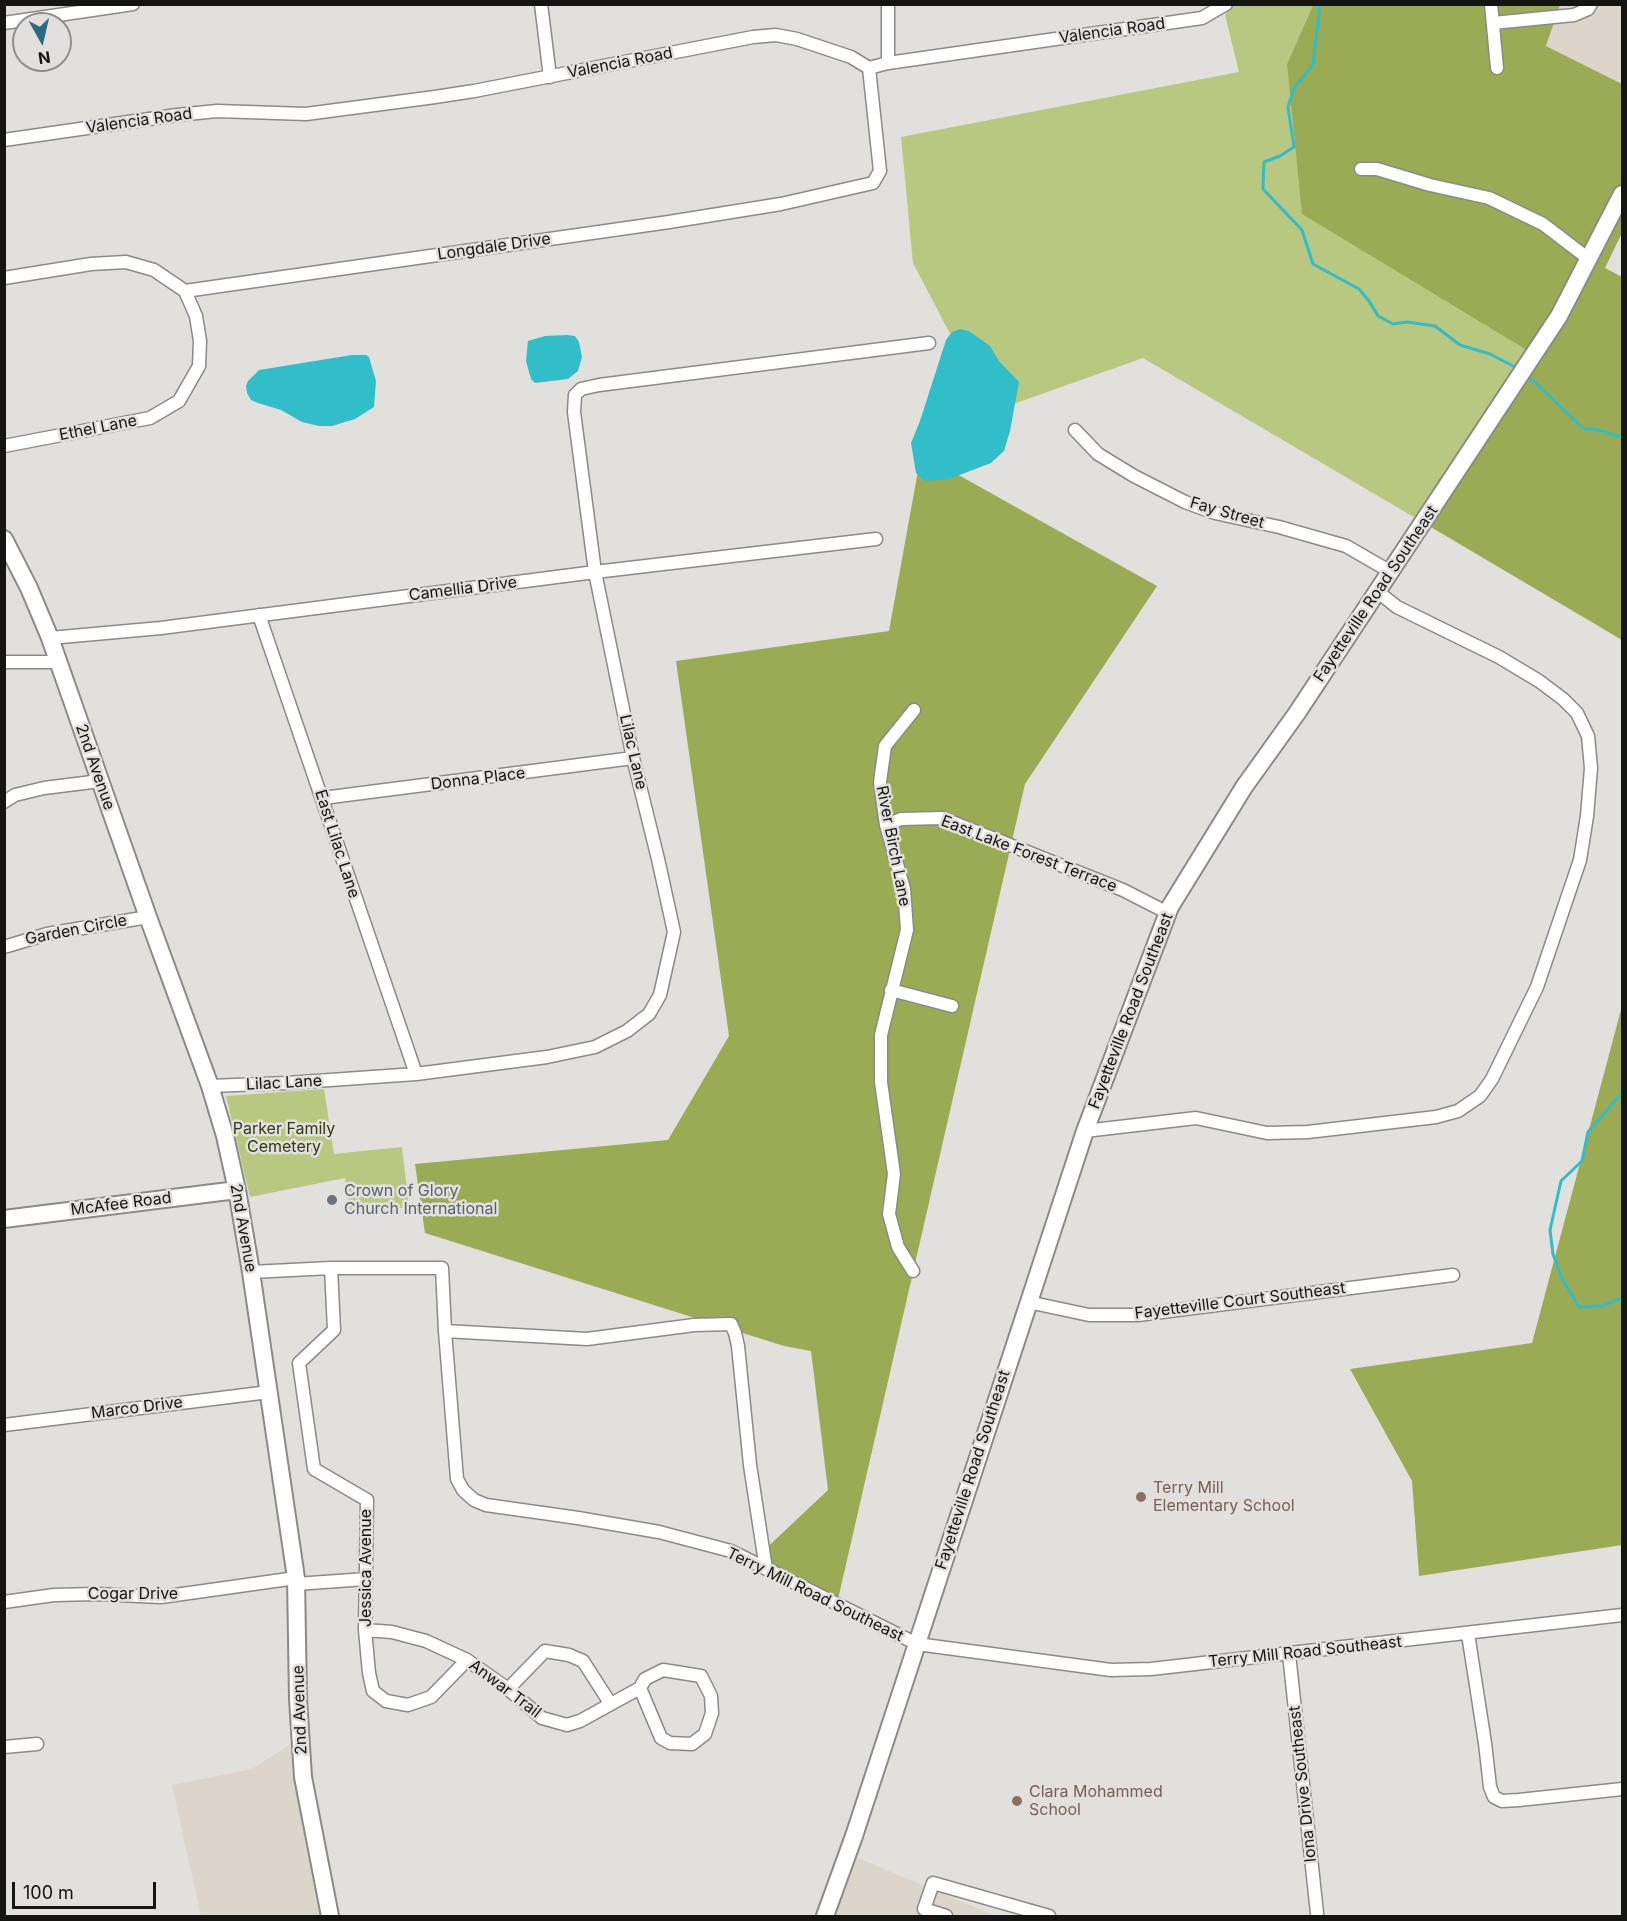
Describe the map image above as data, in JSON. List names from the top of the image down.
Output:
{
  "streets": {
    "street": [
      "Valencia Road",
      "Longdale Drive",
      "Ethel Lane",
      "Fay Street",
      "Camellia Drive",
      "Fayetteville Road Southeast",
      "Lilac Lane",
      "2nd Avenue",
      "Donna Place",
      "East Lilac Lane",
      "River Birch Lane",
      "East Lake Forest Terrace",
      "Garden Circle",
      "McAfee Road",
      "Fayetteville Court Southeast",
      "Marco Drive",
      "Jessica Avenue",
      "Cogar Drive",
      "Terry Mill Road Southeast",
      "Anwar Trail",
      "Iona Drive Southeast"
    ]
  },
  "crossings": [
    ["Valencia Road", "Longdale Drive"],
    ["Longdale Drive", "Ethel Lane"],
    ["Fay Street", "Fayetteville Road Southeast"],
    ["Camellia Drive", "Lilac Lane"],
    ["Camellia Drive", "2nd Avenue"],
    ["Camellia Drive", "East Lilac Lane"],
    ["Fayetteville Road Southeast", "East Lake Forest Terrace"],
    ["Fayetteville Road Southeast", "Fayetteville Court Southeast"],
    ["Fayetteville Road Southeast", "Terry Mill Road Southeast"],
    ["Lilac Lane", "2nd Avenue"],
    ["Lilac Lane", "Donna Place"],
    ["Lilac Lane", "East Lilac Lane"],
    ["2nd Avenue", "Garden Circle"],
    ["2nd Avenue", "McAfee Road"],
    ["2nd Avenue", "Marco Drive"],
    ["2nd Avenue", "Cogar Drive"],
    ["2nd Avenue", "Terry Mill Road Southeast"],
    ["Donna Place", "East Lilac Lane"],
    ["River Birch Lane", "East Lake Forest Terrace"],
    ["Jessica Avenue", "Cogar Drive"],
    ["Jessica Avenue", "Terry Mill Road Southeast"],
    ["Jessica Avenue", "Anwar Trail"],
    ["Terry Mill Road Southeast", "Iona Drive Southeast"]
  ],
  "parks": ["Parker Family Cemetery"],
  "places": ["Crown of Glory Church International", "Terry Mill Elementary School", "Clara Mohammed School"],
  "scale_bar": "100 m",
  "north": "bottom"
}
